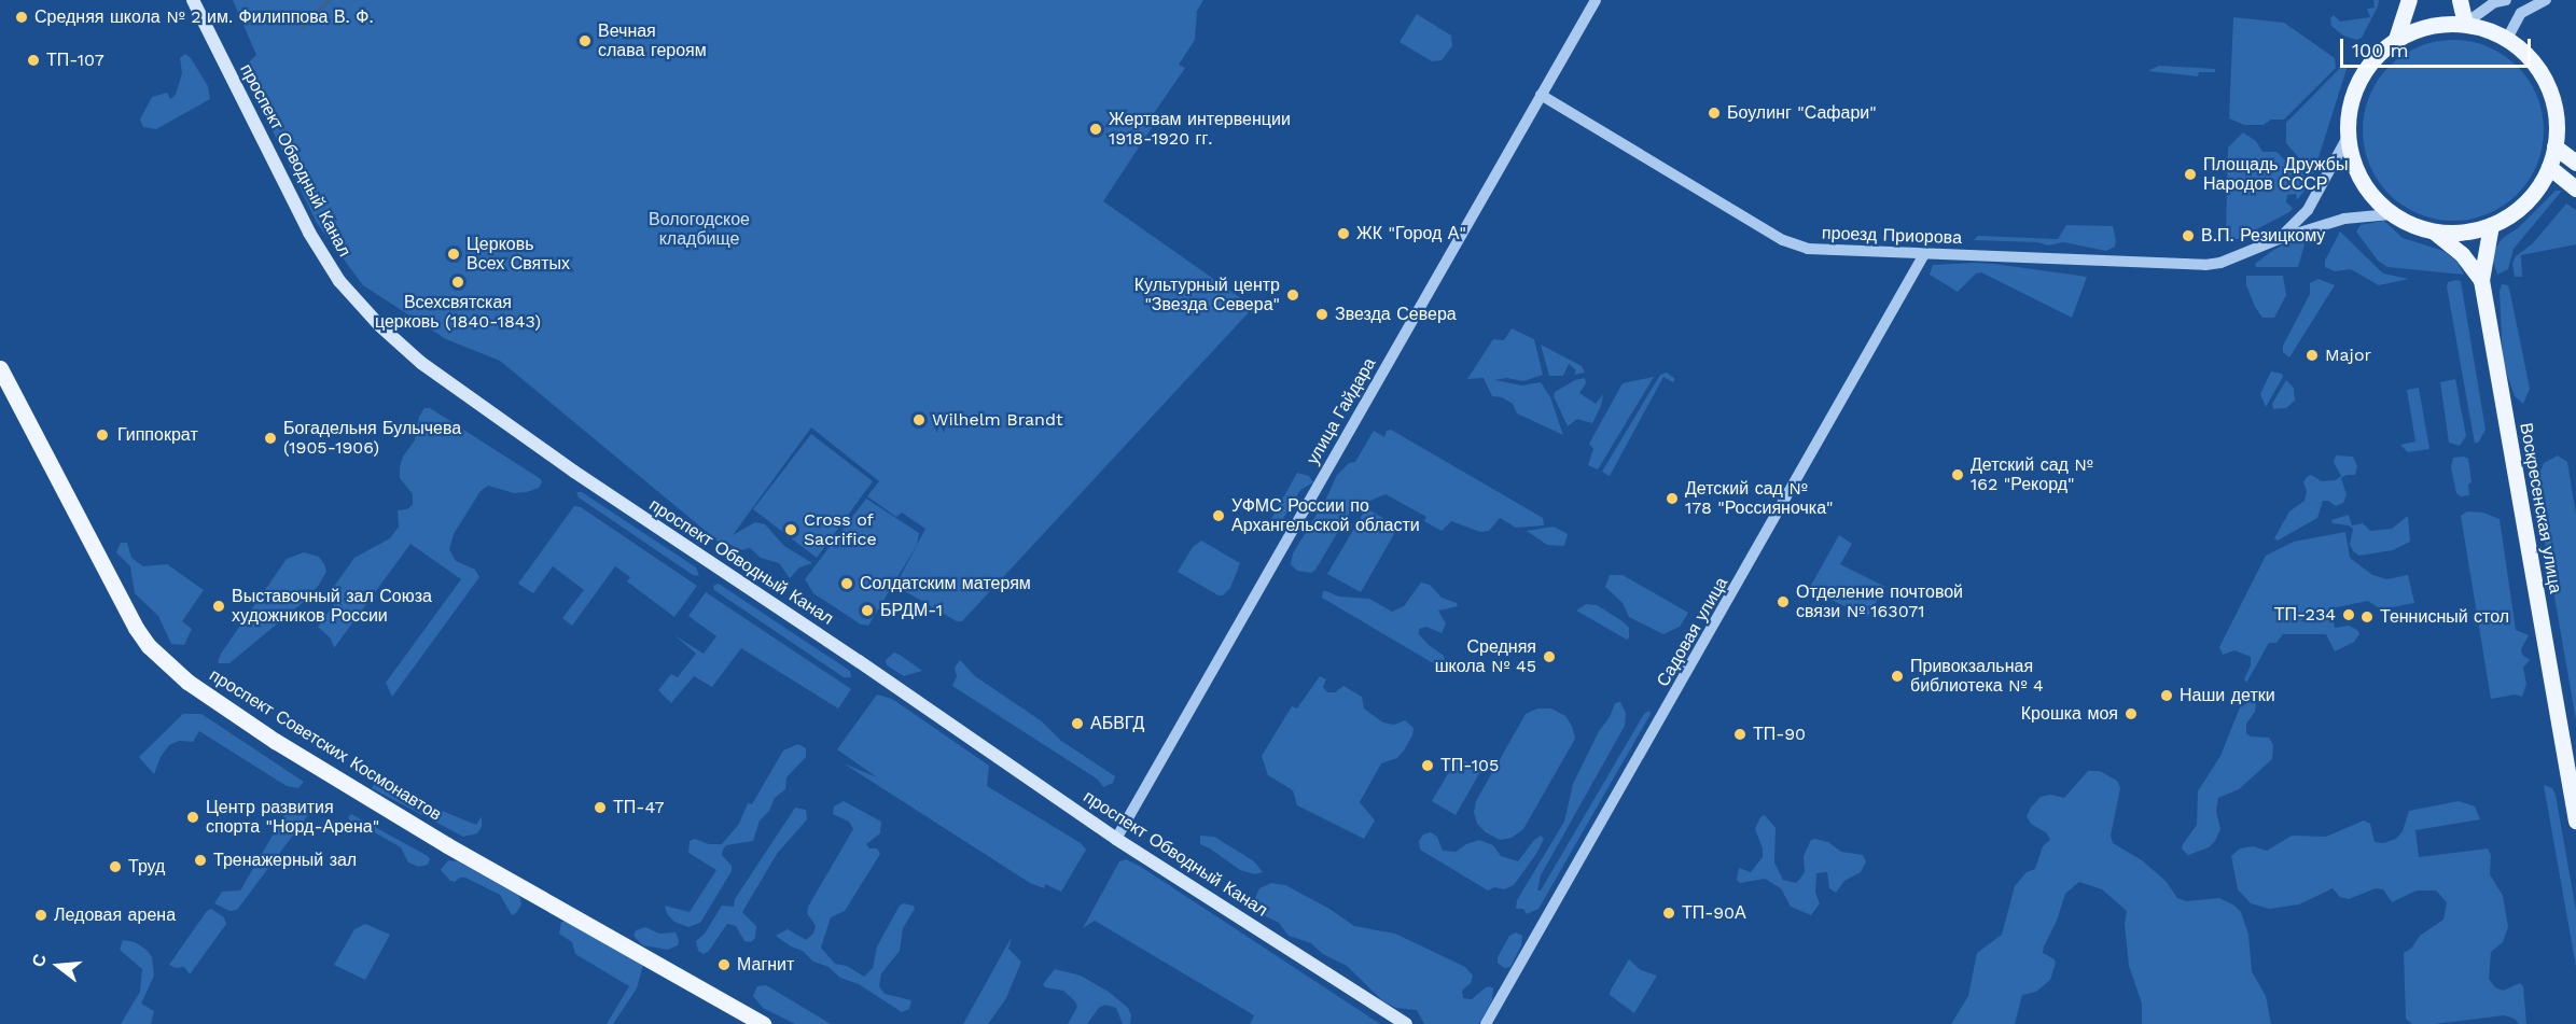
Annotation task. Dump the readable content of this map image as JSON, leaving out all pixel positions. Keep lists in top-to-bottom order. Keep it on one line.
{"streets":{"main road":["проспект Обводный Канал","Воскресенская улица","проспект Советских Космонавтов"],"street":["проезд Приорова","улица Гайдара","Садовая улица"]},"crossings":[["проспект Обводный Канал","улица Гайдара"],["проезд Приорова","улица Гайдара"],["проезд Приорова","Воскресенская улица"],["проезд Приорова","Садовая улица"]],"parks":["Вологодское кладбище"],"places":["Средняя школа № 2 им. Филиппова В. Ф.","Вечная слава героям","ТП-107","Боулинг \"Сафари\"","Жертвам интервенции 1918-1920 гг.","Площадь Дружбы Народов СССР","ЖК \"Город А\"","В.П. Резицкому","Церковь Всех Святых","Всехсвятская церковь (1840-1843)","Культурный центр \"Звезда Севера\"","Звезда Севера","Major","Wilhelm Brandt","Гиппократ","Богадельня Булычева (1905-1906)","Детский сад № 162 \"Рекорд\"","Детский сад № 178 \"Россияночка\"","УФМС России по Архангельской области","Cross of Sacrifice","Солдатским матерям","Отделение почтовой связи № 163071","Выставочный зал Союза художников России","БРДМ-1","ТП-234","Теннисный стол","Средняя школа № 45","Привокзальная библиотека № 4","Наши детки","Крошка моя","АБВГД","ТП-90","ТП-105","ТП-47","Центр развития спорта \"Норд-Арена\"","Тренажерный зал","Труд","ТП-90А","Ледовая арена","Магнит"],"scale_bar":"100 m","north":"left"}
